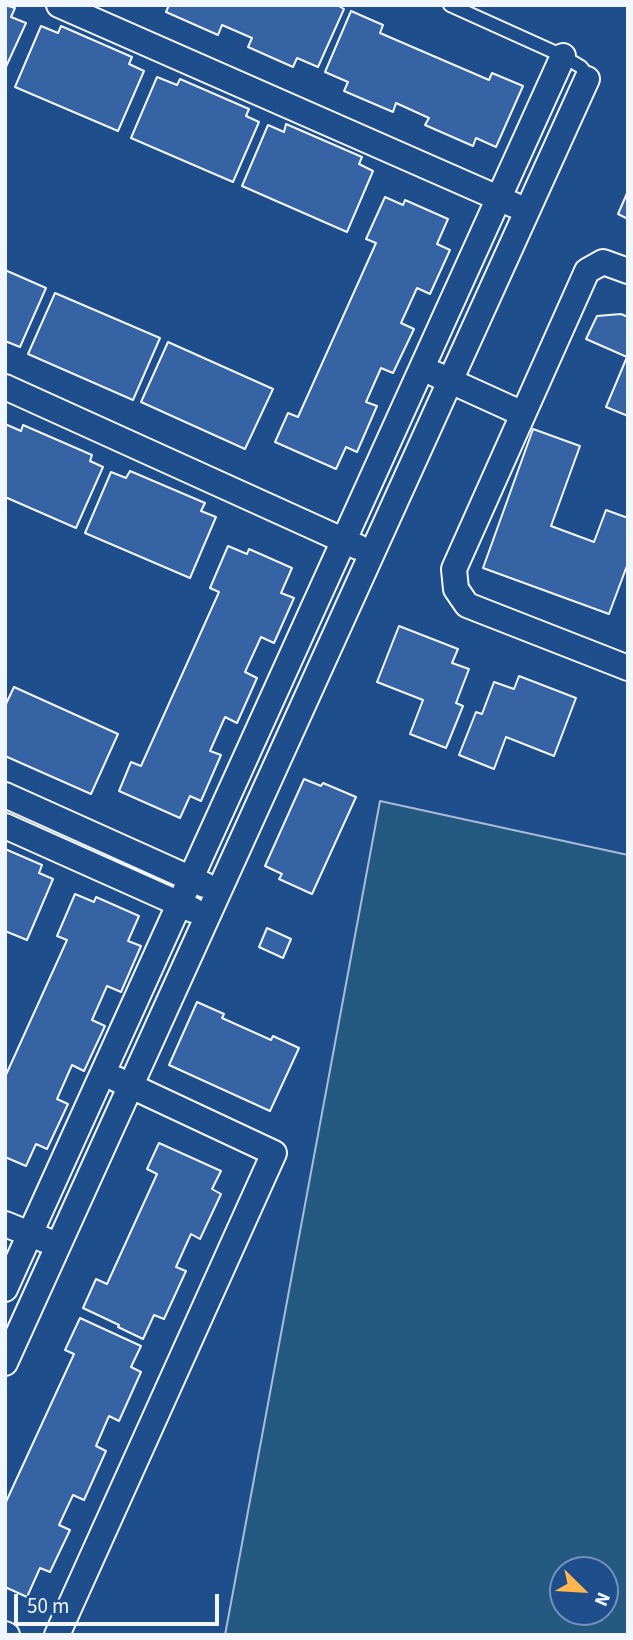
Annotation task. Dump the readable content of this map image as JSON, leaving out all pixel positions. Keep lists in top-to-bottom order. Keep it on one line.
{"scale_bar":"50 m","north":"bottom right"}
